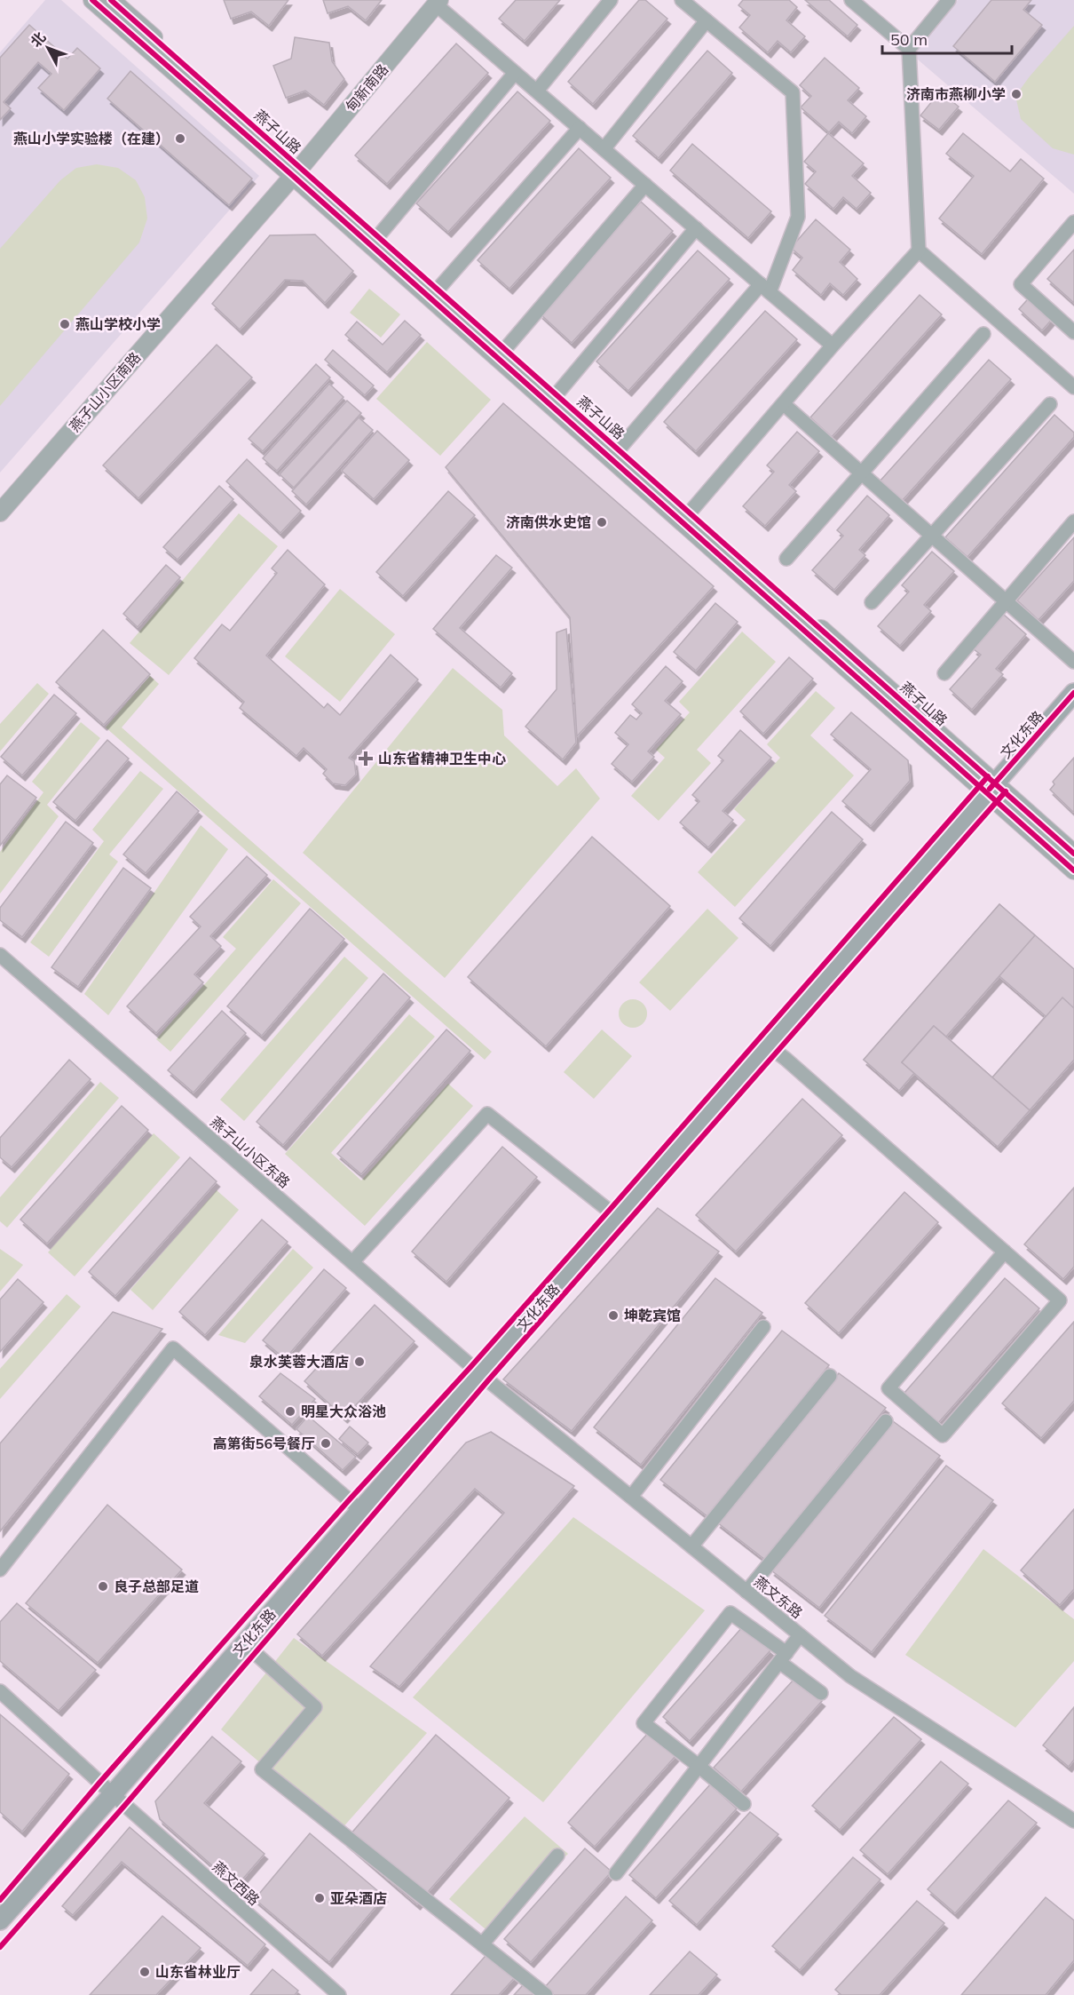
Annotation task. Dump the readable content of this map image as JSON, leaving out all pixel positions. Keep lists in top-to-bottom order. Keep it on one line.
{"streets":{"main road":["文化东路"],"street":["甸新南路","燕子山路","燕子山小区南路","燕子山小区东路","燕文东路","燕文西路"]},"crossings":[["甸新南路","燕子山路"],["甸新南路","燕子山小区南路"],["燕子山路","燕子山小区南路"],["燕子山路","文化东路"],["文化东路","燕子山小区东路"],["文化东路","燕文东路"],["文化东路","燕文西路"],["燕子山小区东路","燕文东路"]],"places":{"other":["济南市燕柳小学","燕山小学实验楼（在建）","燕山学校小学","济南供水史馆","坤乾宾馆","泉水芙蓉大酒店","明星大众浴池","高第街56号餐厅","良子总部足道","亚朵酒店","山东省林业厅"],"health":["山东省精神卫生中心"]},"scale_bar":"50 m","north":"top left"}
